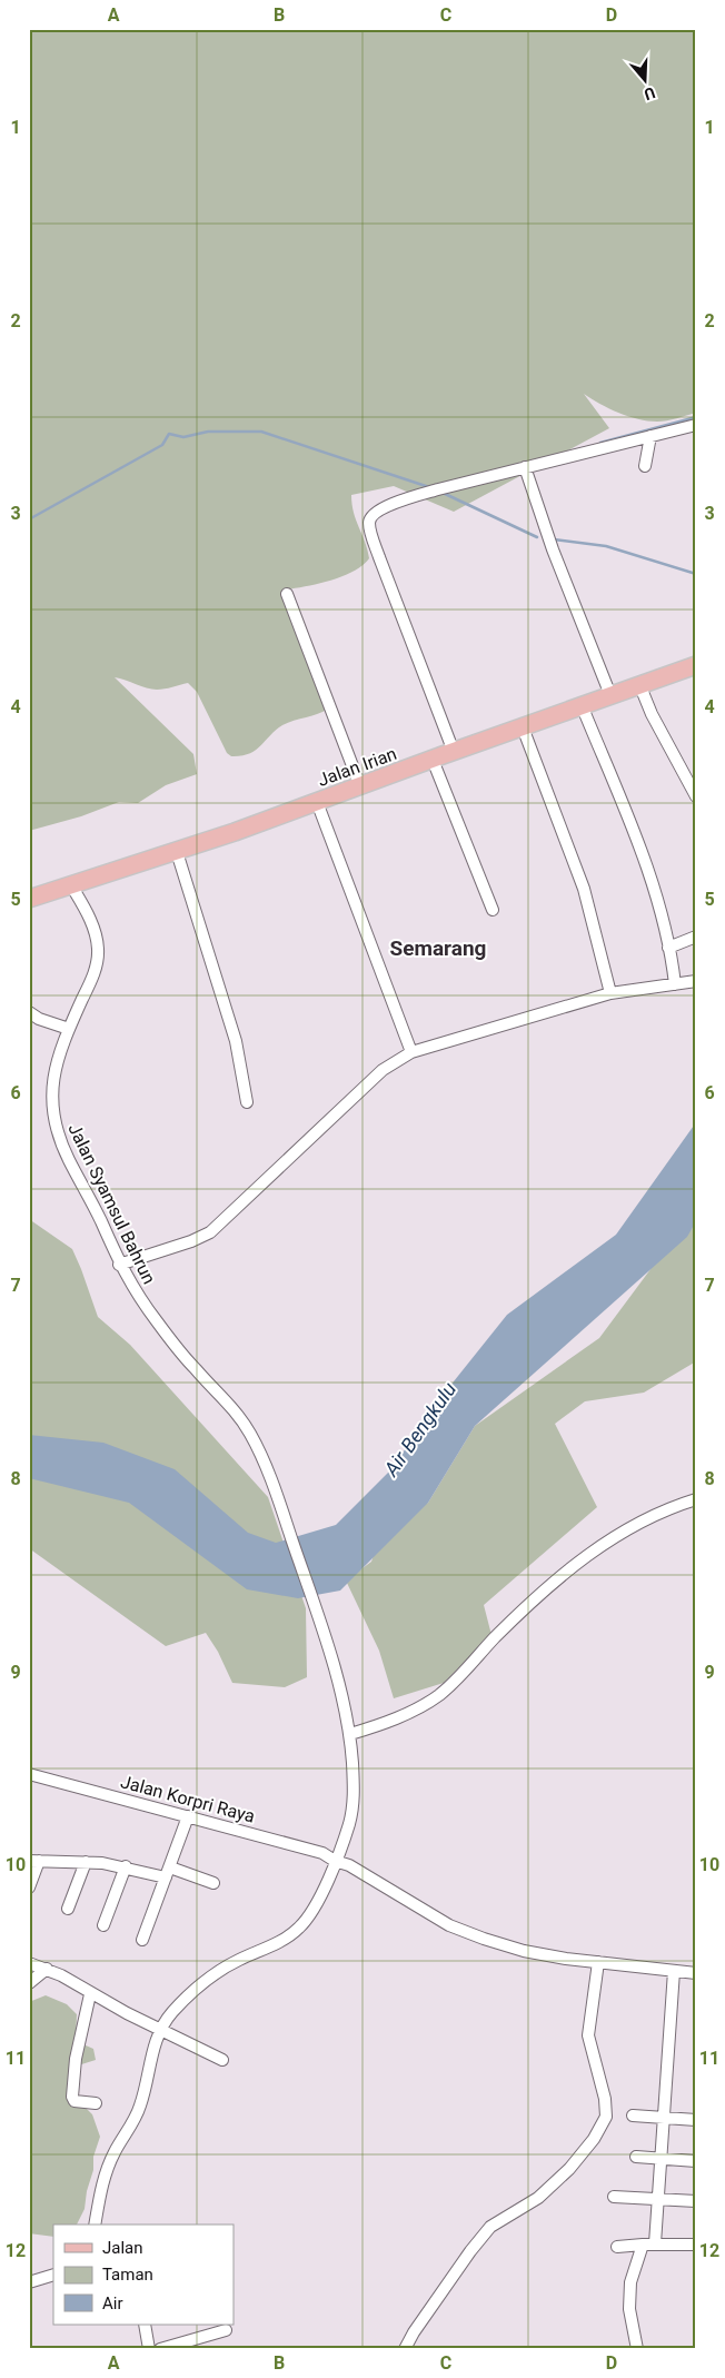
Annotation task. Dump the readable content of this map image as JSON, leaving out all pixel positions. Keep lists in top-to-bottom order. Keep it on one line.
{"streets":{"main road":["Jalan Irian"],"street":["Jalan Syamsul Bahrun","Jalan Korpri Raya"]},"crossings":[["Jalan Irian","Jalan Syamsul Bahrun"]],"districts":["Semarang"],"water":["Air Bengkulu"],"legend":["Jalan","Taman","Air"],"north":"bottom","grid":{"columns":["A","B","C","D"],"rows":["1","2","3","4","5","6","7","8","9","10","11","12"]}}
